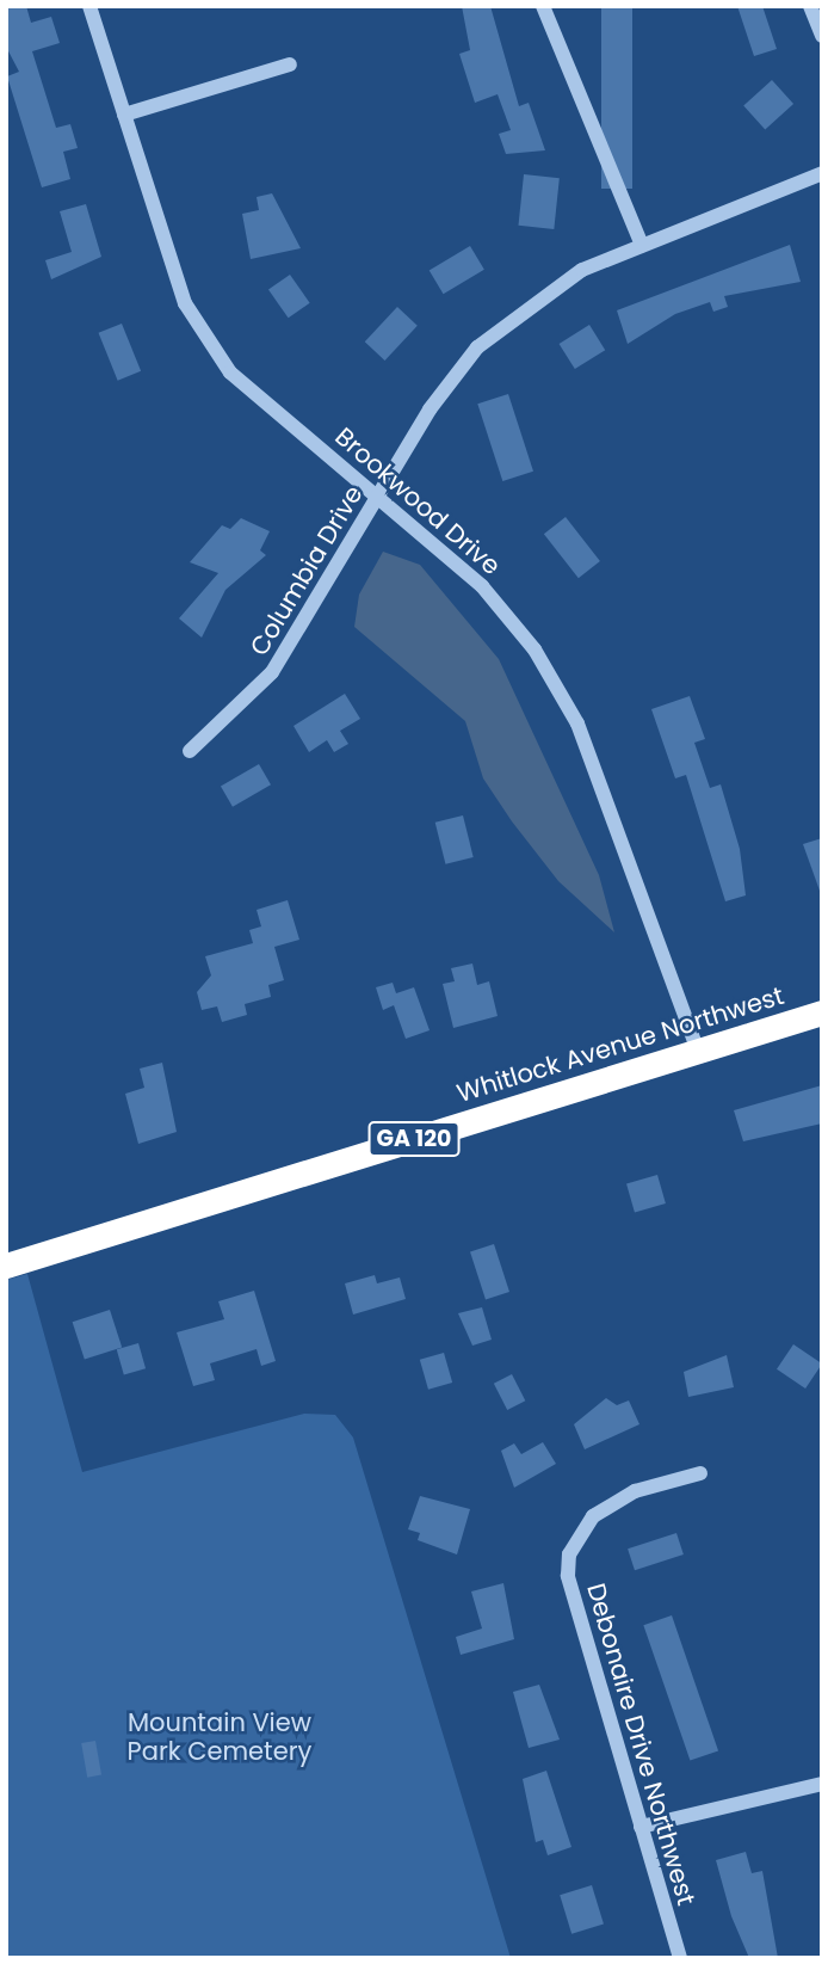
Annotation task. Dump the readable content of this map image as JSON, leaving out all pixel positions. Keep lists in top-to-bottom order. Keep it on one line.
{"streets":{"highway":["Whitlock Avenue Northwest","GA 120"],"street":["Brookwood Drive","Columbia Drive","Debonaire Drive Northwest"]},"crossings":[["Brookwood Drive","Columbia Drive"],["Brookwood Drive","Whitlock Avenue Northwest"]],"parks":["Mountain View Park Cemetery"]}
